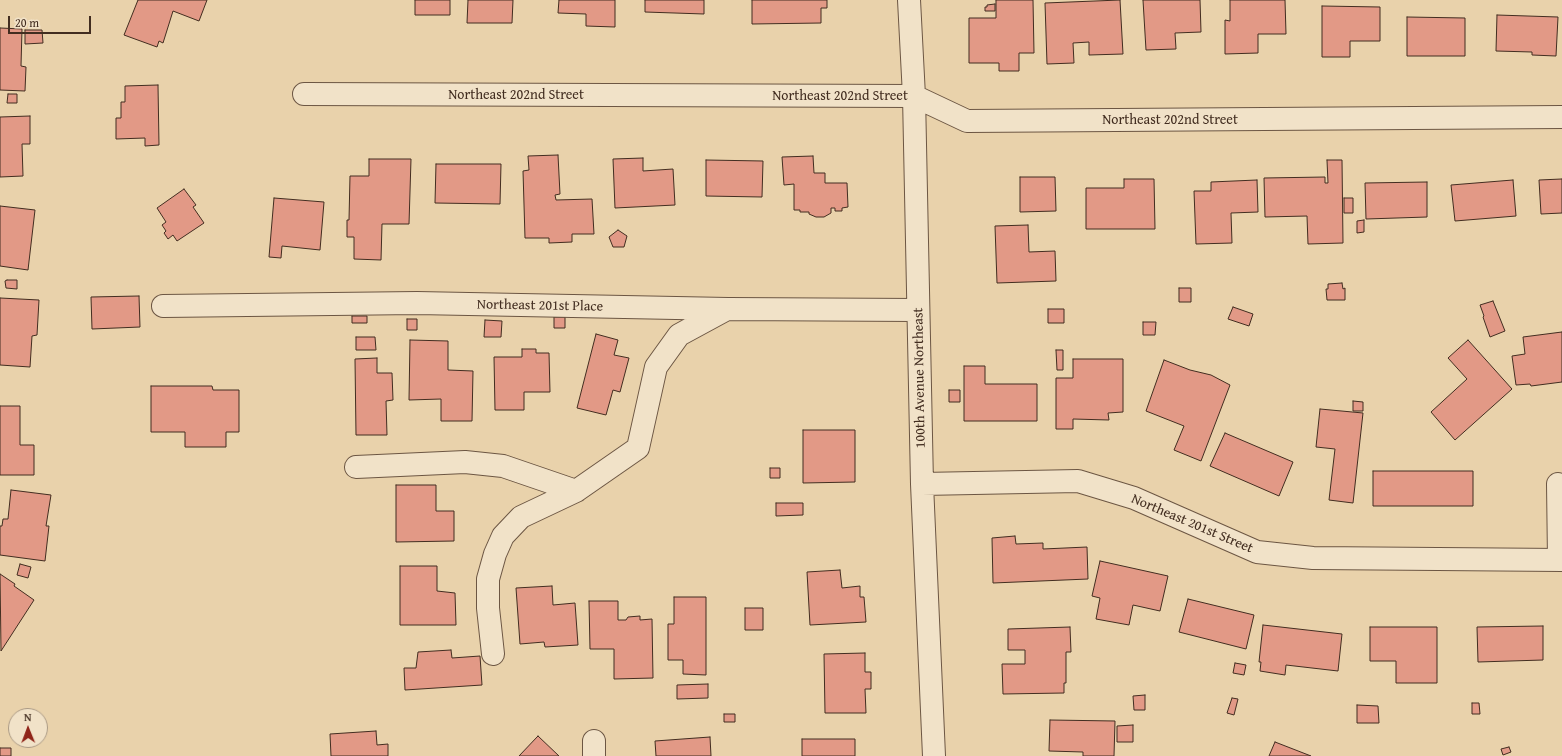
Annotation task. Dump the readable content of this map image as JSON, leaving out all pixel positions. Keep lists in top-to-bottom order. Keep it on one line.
{"streets":{"street":["Northeast 202nd Street","Northeast 201st Place","100th Avenue Northeast","Northeast 201st Street"]},"crossings":[["Northeast 202nd Street","100th Avenue Northeast"],["Northeast 201st Place","100th Avenue Northeast"],["100th Avenue Northeast","Northeast 201st Street"]],"scale_bar":"20 m","north":"top"}
